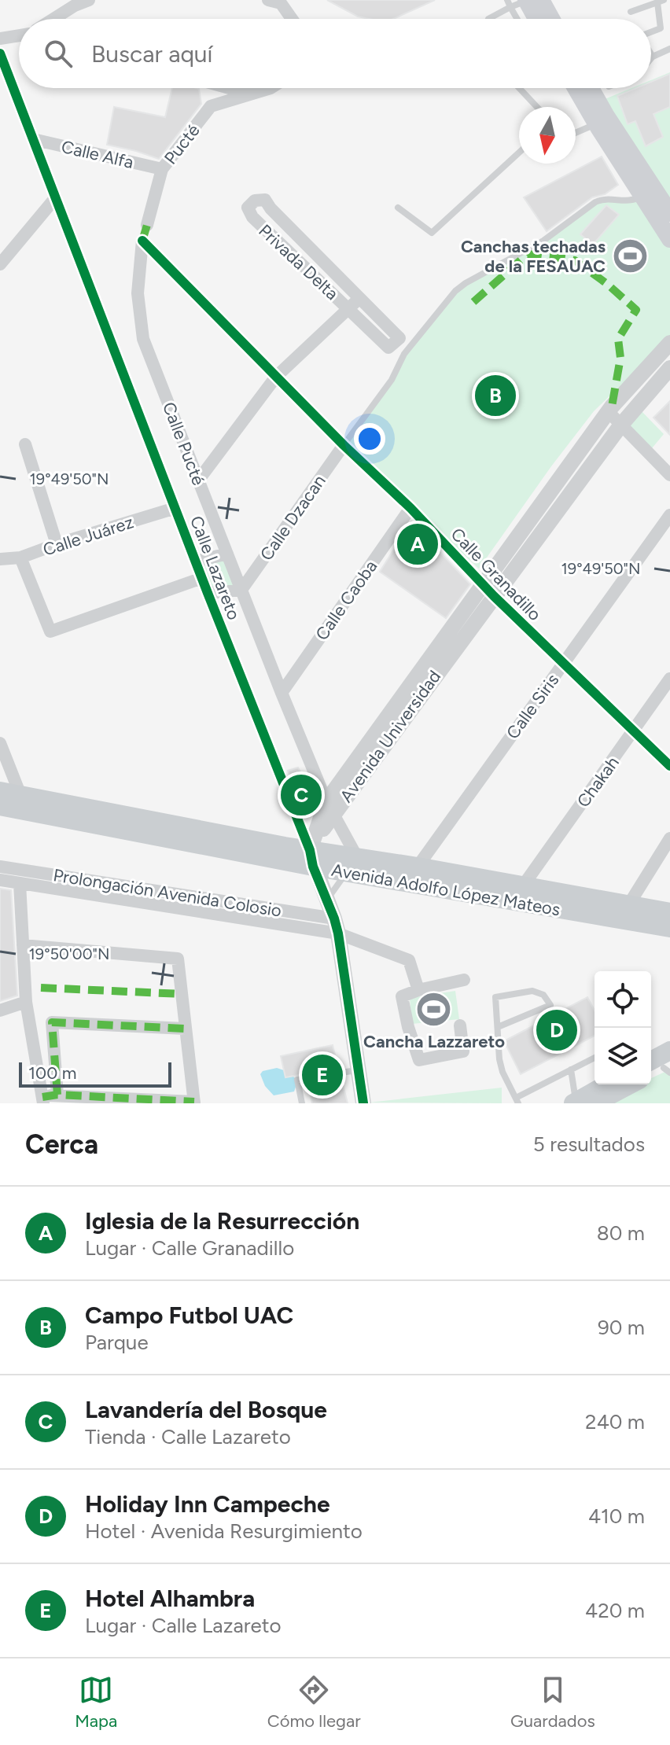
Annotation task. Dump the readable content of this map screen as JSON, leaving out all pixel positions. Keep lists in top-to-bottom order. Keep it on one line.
{"streets":{"main road":["Avenida Adolfo López Mateos"],"street":["Pucté","Calle Alfa","Privada Delta","Calle Pucté","Calle Dzacan","Calle Juárez","Calle Lazareto","Calle Granadillo","Calle Caoba","Calle Siris","Avenida Universidad","Chakah","Prolongación Avenida Colosio"]},"crossings":[["Pucté","Calle Alfa"],["Calle Alfa","Calle Lazareto"],["Calle Pucté","Calle Dzacan"],["Calle Pucté","Calle Granadillo"],["Calle Pucté","Calle Caoba"],["Calle Pucté","Avenida Universidad"],["Calle Pucté","Avenida Adolfo López Mateos"],["Calle Dzacan","Calle Granadillo"],["Calle Juárez","Calle Lazareto"],["Calle Lazareto","Avenida Universidad"],["Calle Lazareto","Avenida Adolfo López Mateos"],["Calle Lazareto","Prolongación Avenida Colosio"],["Calle Granadillo","Calle Caoba"],["Calle Granadillo","Calle Siris"],["Calle Granadillo","Avenida Universidad"],["Calle Granadillo","Chakah"],["Calle Siris","Avenida Adolfo López Mateos"],["Avenida Universidad","Avenida Adolfo López Mateos"],["Chakah","Avenida Adolfo López Mateos"]],"places":{"sports":["Canchas techadas de la FESAUAC","Cancha Lazzareto"]},"scale_bar":"100 m","north":"bottom","page":{"search":"Buscar aquí","pins":["B","A","C","D","E"],"scale":"100 m","heading":["Cerca","5 resultados"],"list":[{"mark":"A","name":"Iglesia de la Resurrección","note":"Lugar · Calle Granadillo","value":"80 m"},{"mark":"B","name":"Campo Futbol UAC","note":"Parque","value":"90 m"},{"mark":"C","name":"Lavandería del Bosque","note":"Tienda · Calle Lazareto","value":"240 m"},{"mark":"D","name":"Holiday Inn Campeche","note":"Hotel · Avenida Resurgimiento","value":"410 m"},{"mark":"E","name":"Hotel Alhambra","note":"Lugar · Calle Lazareto","value":"420 m"}],"nav":["Mapa","Cómo llegar","Guardados"]},"coordinates":["19°49'50\"N","19°50'00\"N"]}
